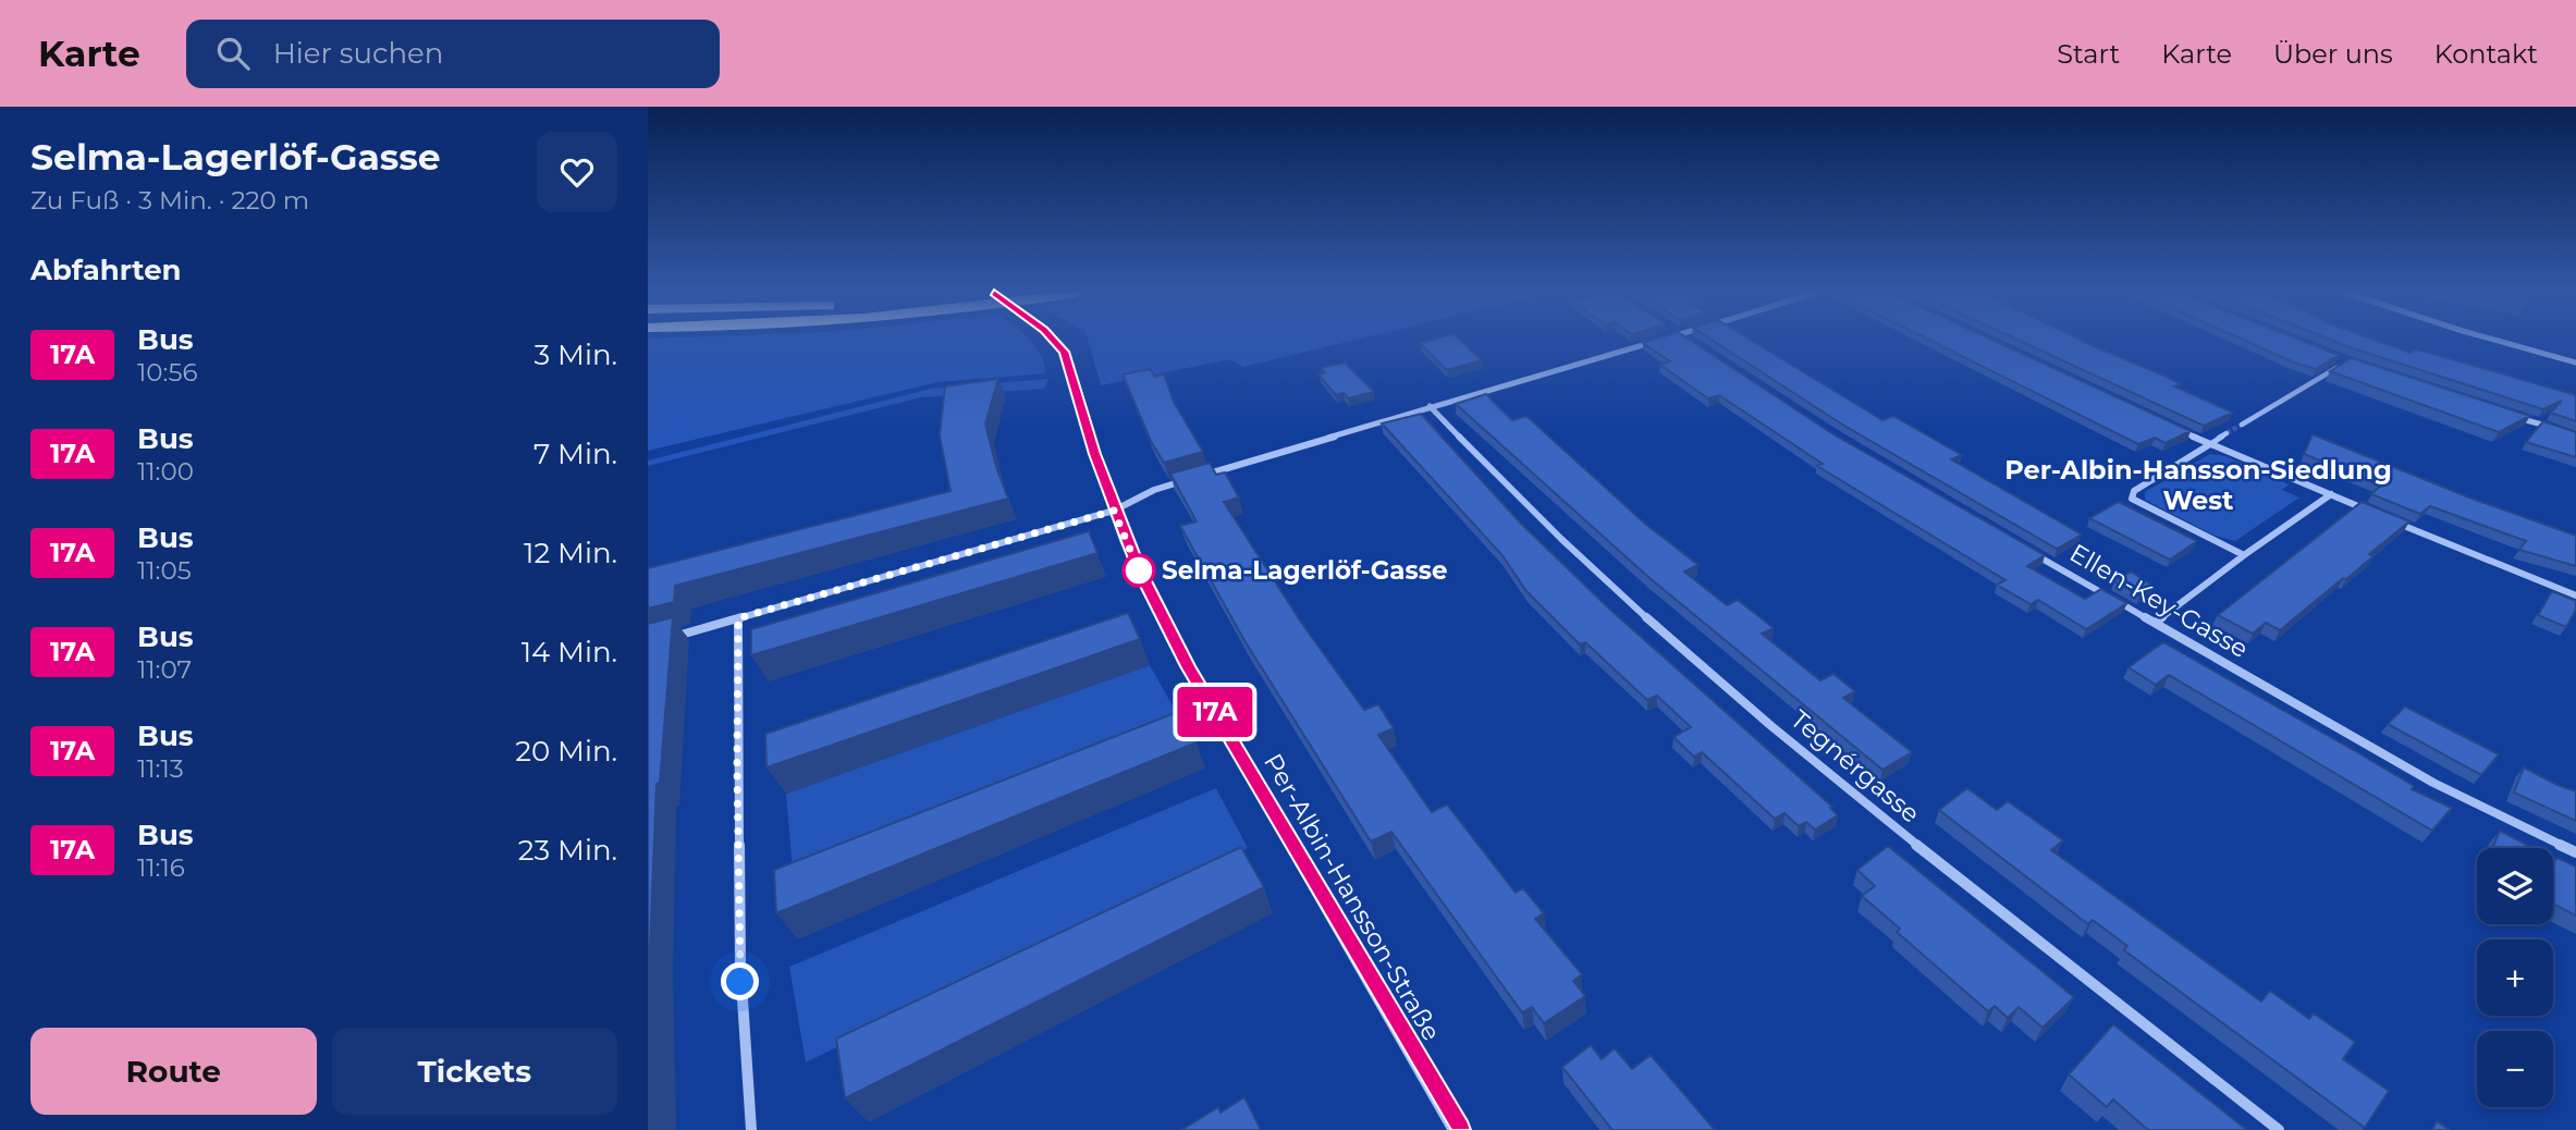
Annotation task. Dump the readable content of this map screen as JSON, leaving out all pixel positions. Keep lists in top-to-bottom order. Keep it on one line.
{"streets":{"street":["Ellen-Key-Gasse","Tegnérgasse","Per-Albin-Hansson-Straße"]},"districts":["Per-Albin-Hansson-Siedlung West"],"places":["Selma-Lagerlöf-Gasse"],"lines":["bus line 17A"],"page":{"header":"Karte","search":"Hier suchen","nav":["Start","Karte","Über uns","Kontakt"],"heading":[["Selma-Lagerlöf-Gasse","Zu Fuß · 3 Min. · 220 m"],"Abfahrten"],"on_map":"17A","list":[{"mark":"17A","name":"Bus","note":"10:56","value":"3 Min."},{"mark":"17A","name":"Bus","note":"11:00","value":"7 Min."},{"mark":"17A","name":"Bus","note":"11:05","value":"12 Min."},{"mark":"17A","name":"Bus","note":"11:07","value":"14 Min."},{"mark":"17A","name":"Bus","note":"11:13","value":"20 Min."},{"mark":"17A","name":"Bus","note":"11:16","value":"23 Min."}],"map_buttons":["+","−"],"buttons":["Route","Tickets"]}}
